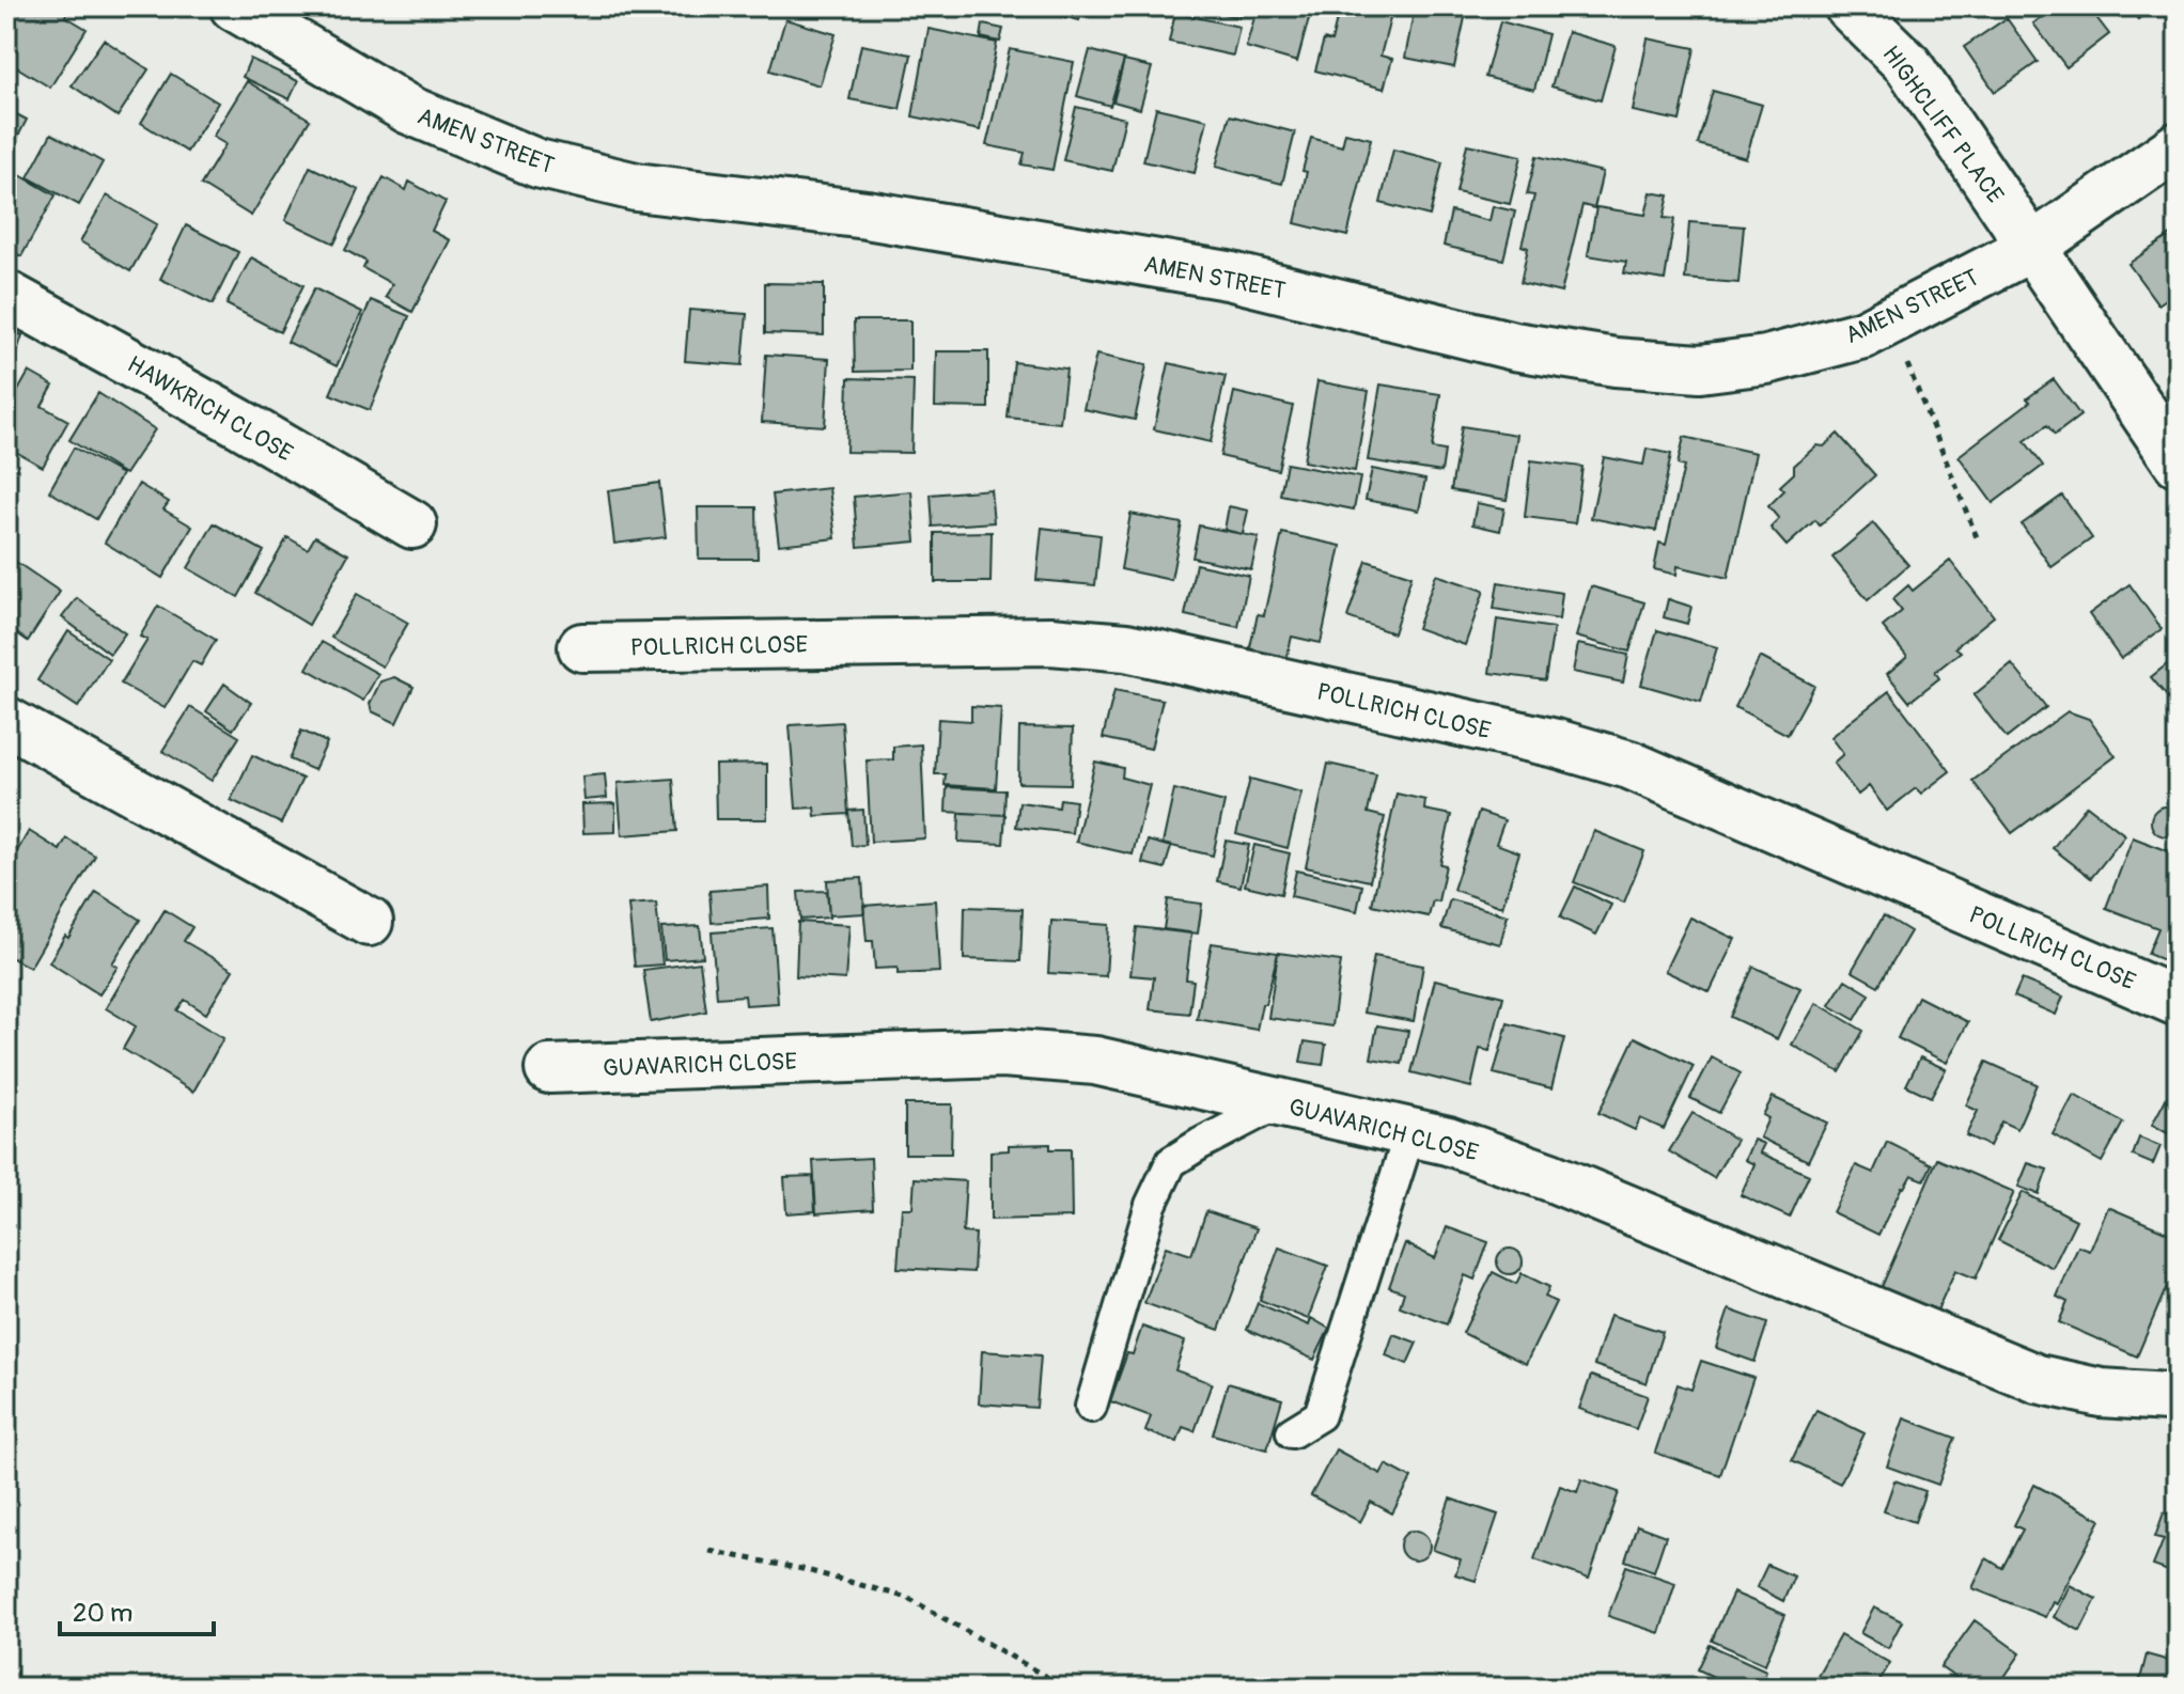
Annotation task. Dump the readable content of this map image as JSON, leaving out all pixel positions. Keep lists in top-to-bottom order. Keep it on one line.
{"streets":{"street":["HIGHCLIFF PLACE","AMEN STREET","HAWKRICH CLOSE","POLLRICH CLOSE","GUAVARICH CLOSE"]},"crossings":[["HIGHCLIFF PLACE","AMEN STREET"]],"scale_bar":"20 m"}
